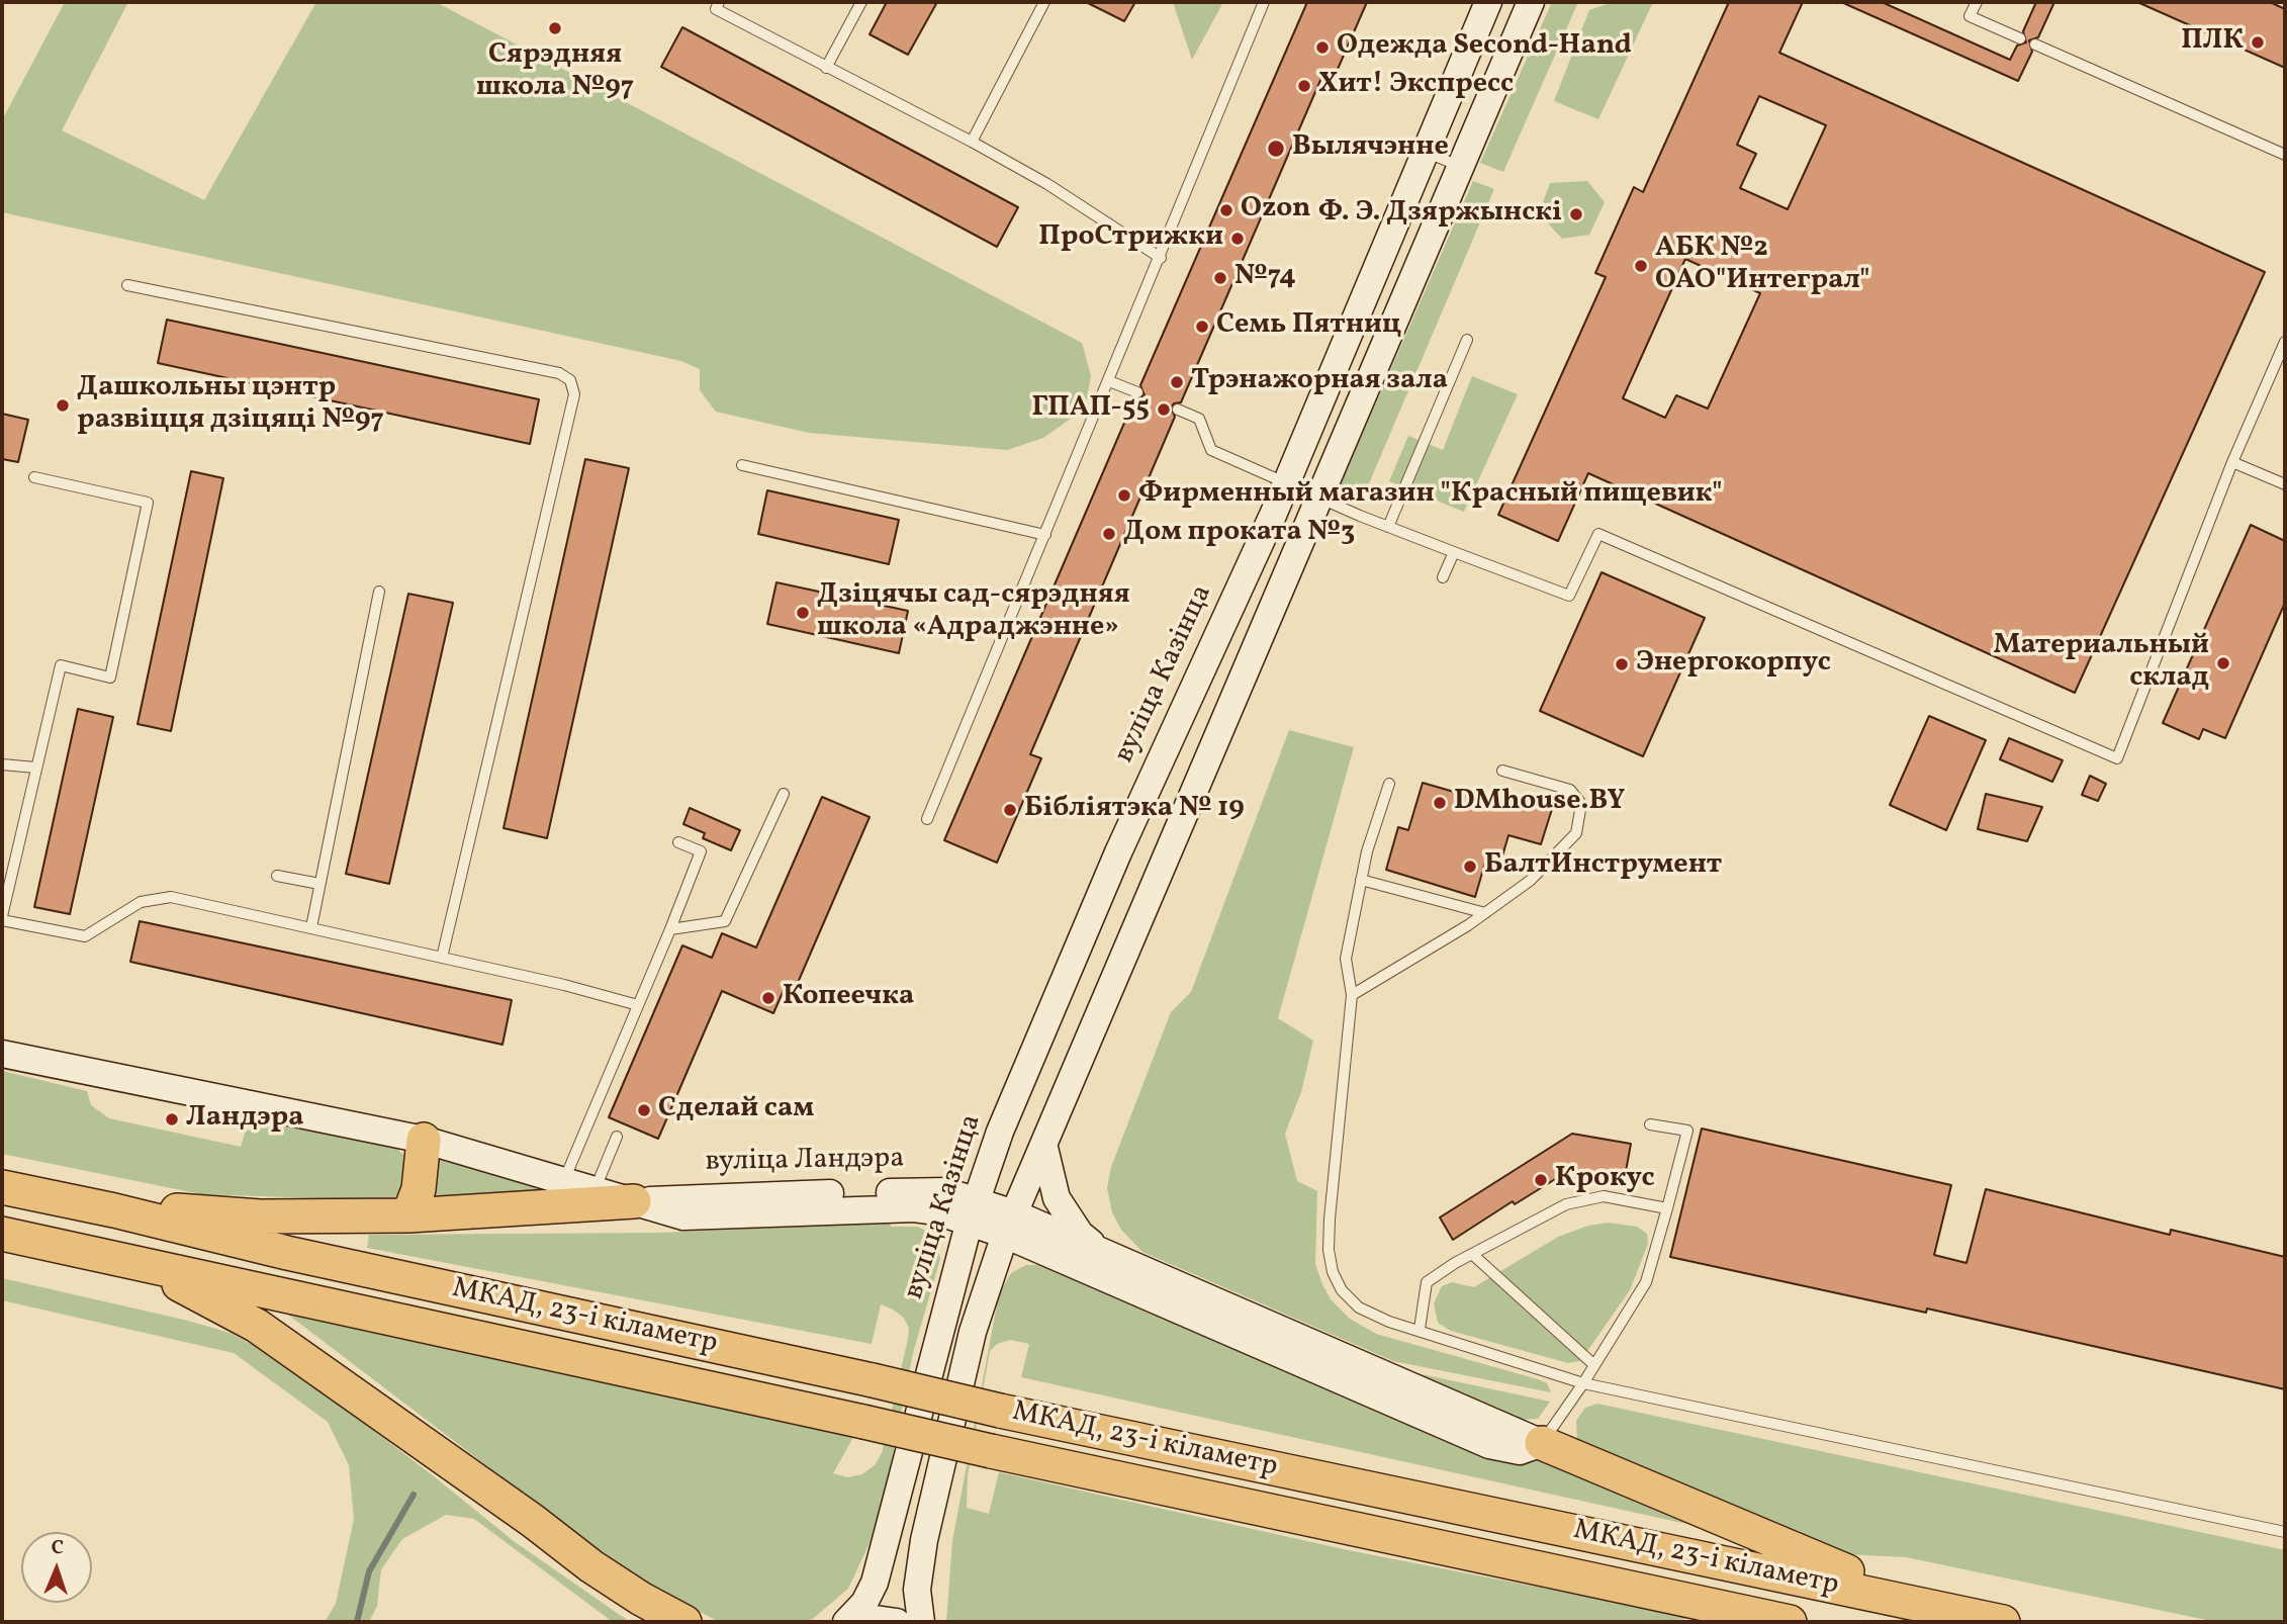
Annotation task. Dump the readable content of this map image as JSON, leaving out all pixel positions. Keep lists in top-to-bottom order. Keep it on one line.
{"streets":{"highway":["МКАД, 23-і кіламетр"],"main road":["вуліца Казінца","вуліца Ландэра"]},"crossings":[["вуліца Казінца","вуліца Ландэра"]],"places":["Сярэдняя школа №97","ПЛК","Одежда Second-Hand","Хит! Экспресс","Вылячэнне","Ozon","Ф. Э. Дзяржынскі","ПроСтрижки","АБК №2 ОАО\"Интеграл\"","№74","Семь Пятниц","Трэнажорная зала","Дашкольны цэнтр развіцця дзіцяці №97","ГПАП-55","Фирменный магазин \"Красный пищевик\"","Дом проката №3","Дзіцячы сад-сярэдняя школа «Адраджэнне»","Материальный склад","Энергокорпус","DMhouse.BY","Бібліятэка № 19","БалтИнструмент","Копеечка","Сделай сам","Ландэра","Крокус"],"north":"top"}
